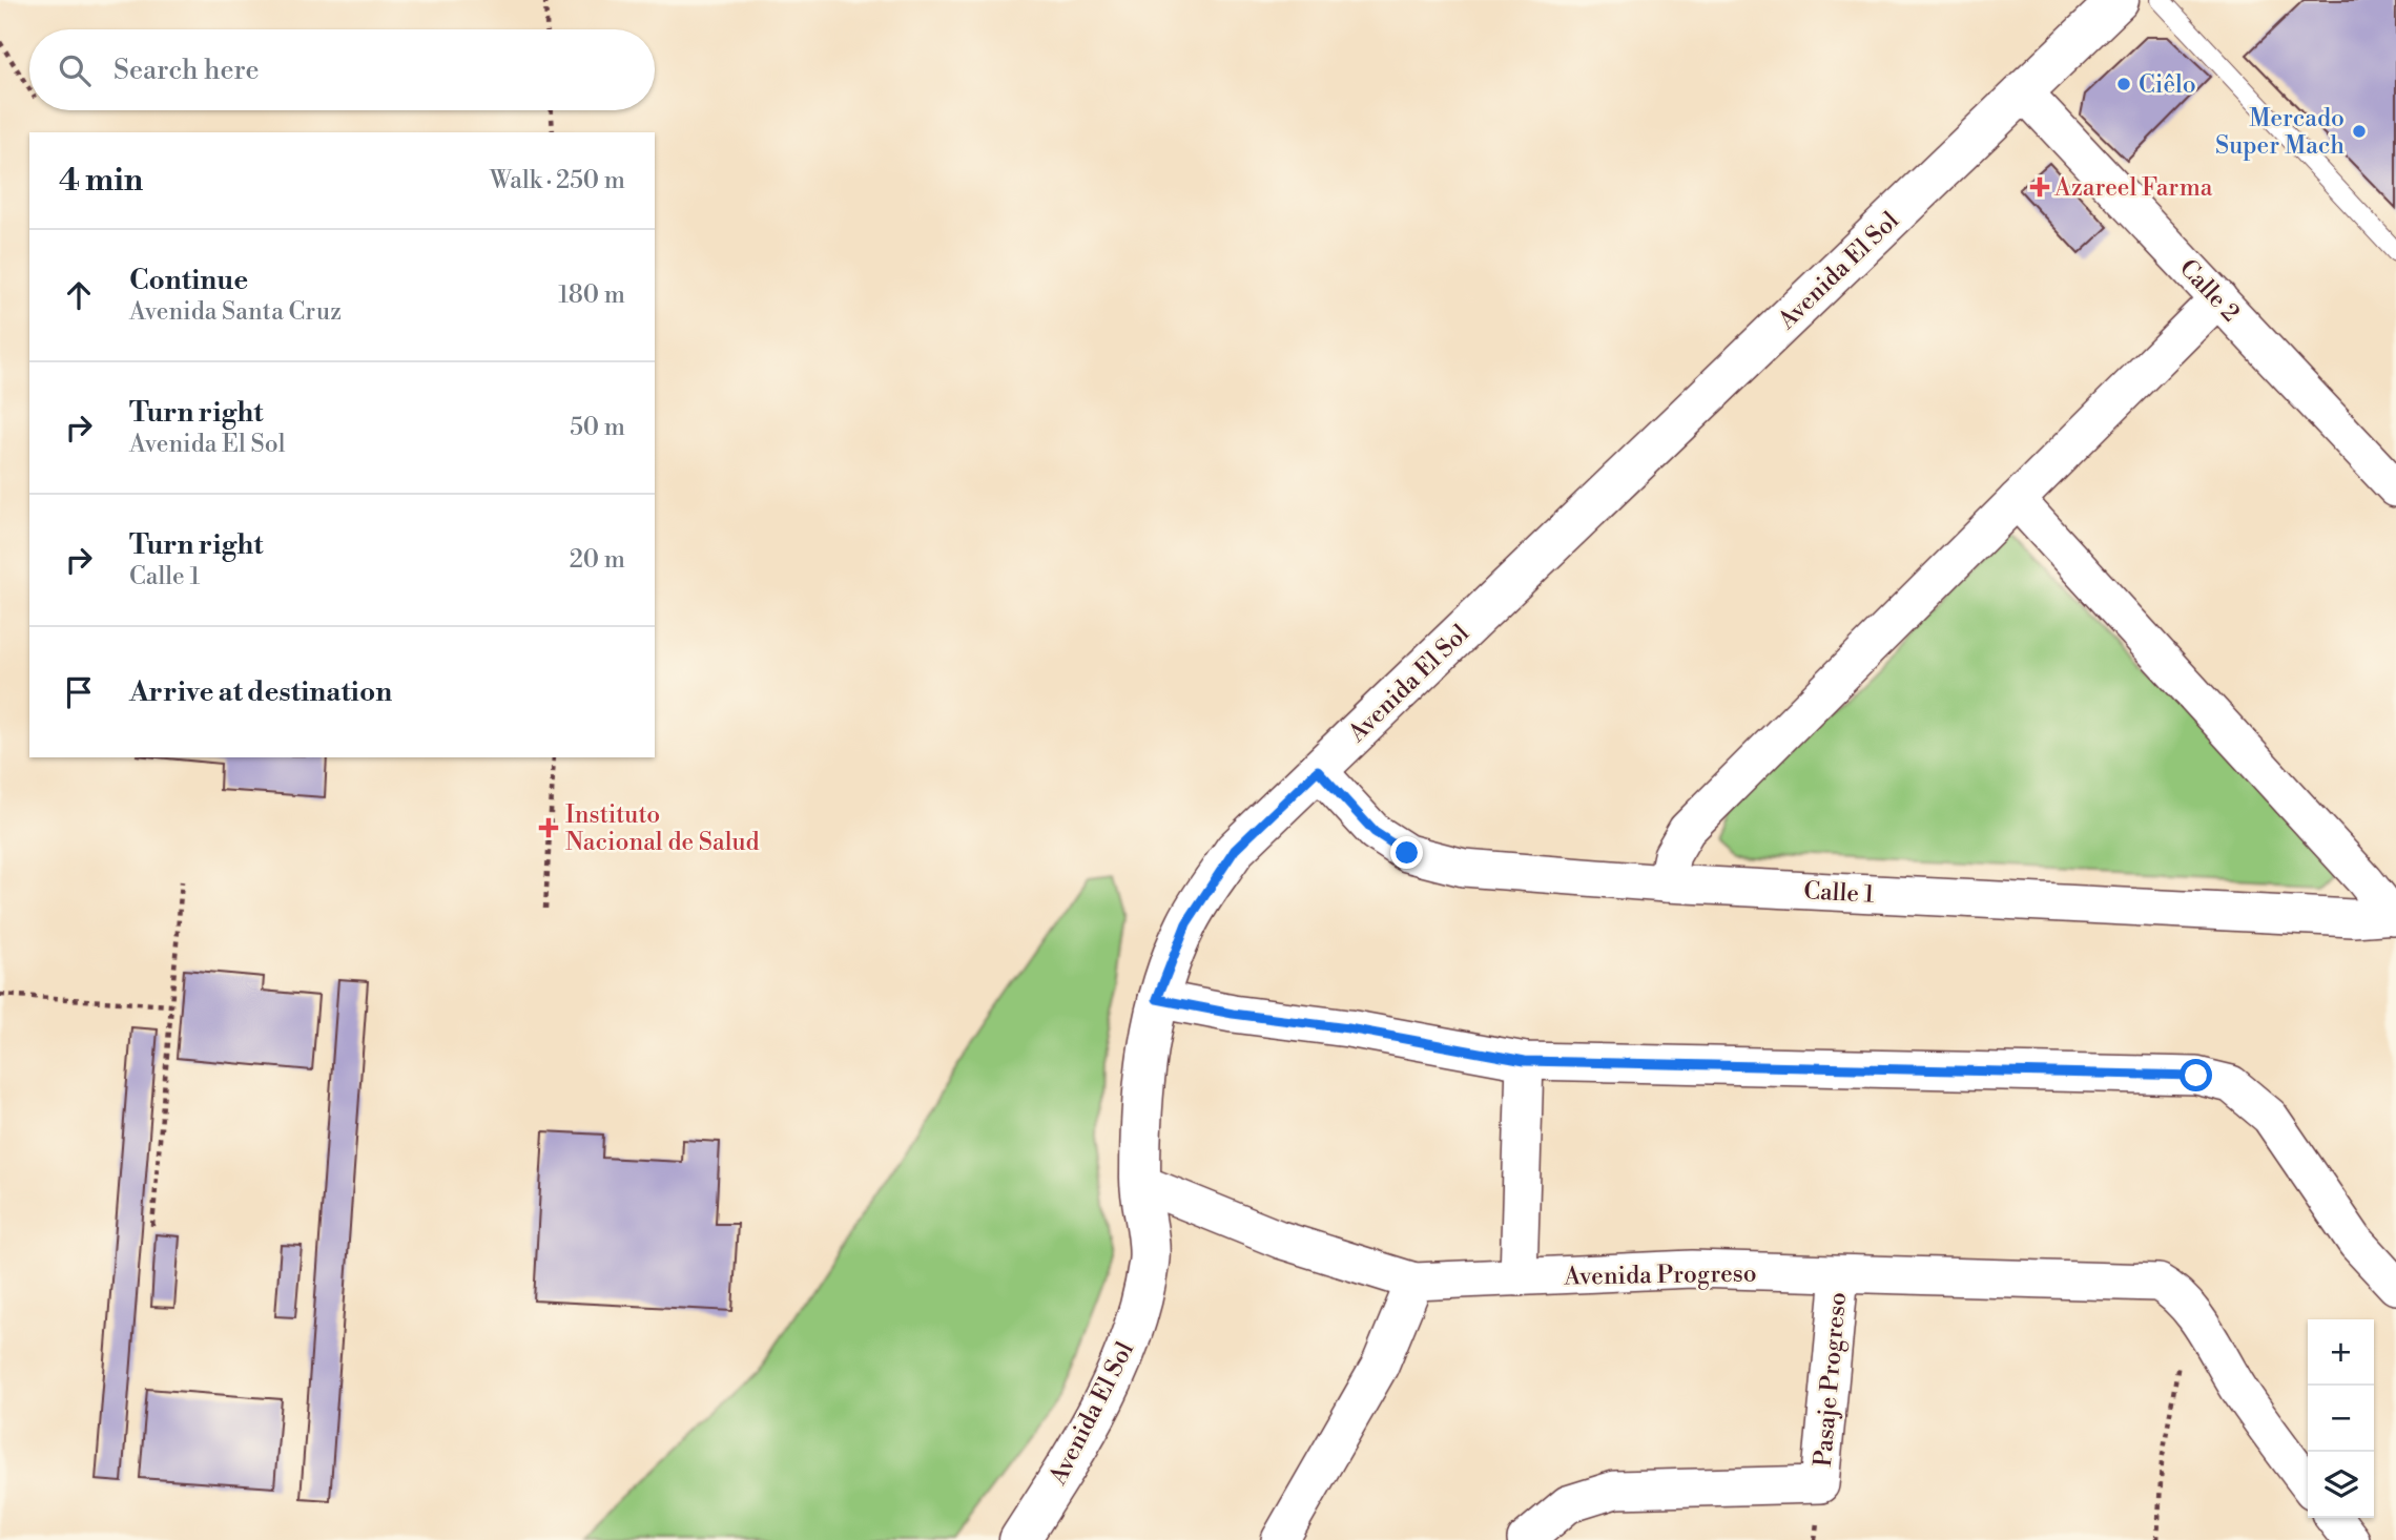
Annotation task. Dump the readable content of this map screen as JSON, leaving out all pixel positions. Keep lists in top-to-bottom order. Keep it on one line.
{"streets":{"street":["Avenida El Sol","Calle 2","Calle 1","Avenida Progreso","Pasaje Progreso"]},"crossings":[["Avenida El Sol","Calle 2"],["Avenida El Sol","Calle 1"],["Avenida El Sol","Avenida Progreso"],["Avenida Progreso","Pasaje Progreso"]],"places":{"other":["Ciêlo","Mercado Super Mach"],"health":["Azareel Farma","Instituto Nacional de Salud"]},"page":{"search":"Search here","heading":["4 min","Walk · 250 m"],"list":[["Continue","Avenida Santa Cruz","180 m"],["Turn right","Avenida El Sol","50 m"],["Turn right","Calle 1","20 m"],"Arrive at destination"],"map_buttons":["+","−"]}}
